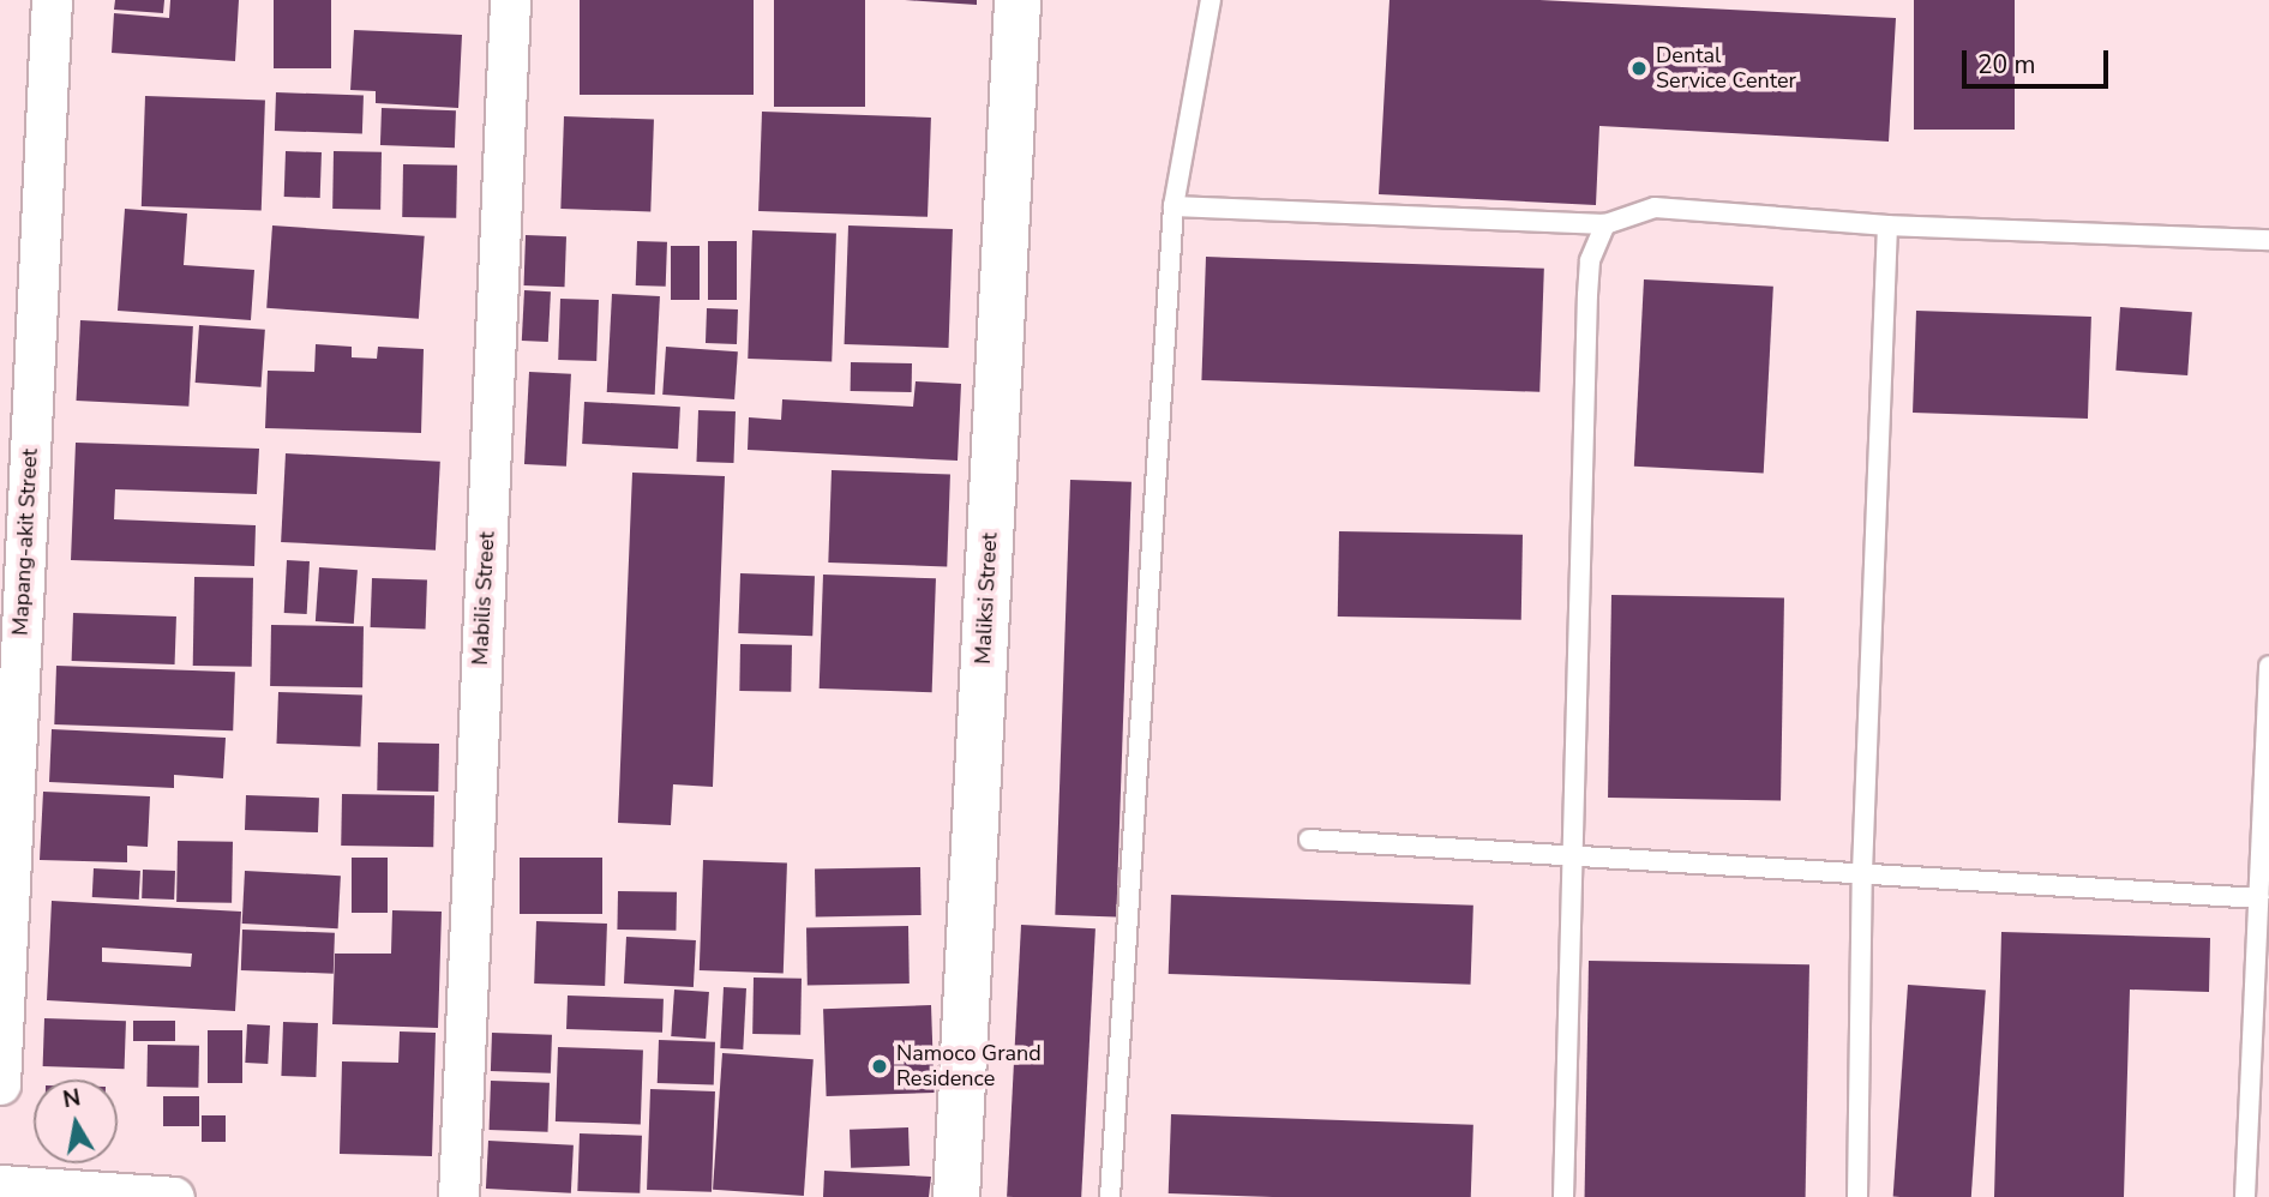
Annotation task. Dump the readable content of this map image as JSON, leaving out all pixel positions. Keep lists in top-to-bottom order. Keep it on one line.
{"streets":{"street":["Mapang-akit Street","Mabilis Street","Maliksi Street"]},"places":["Dental Service Center","Namoco Grand Residence"],"scale_bar":"20 m","north":"top"}
